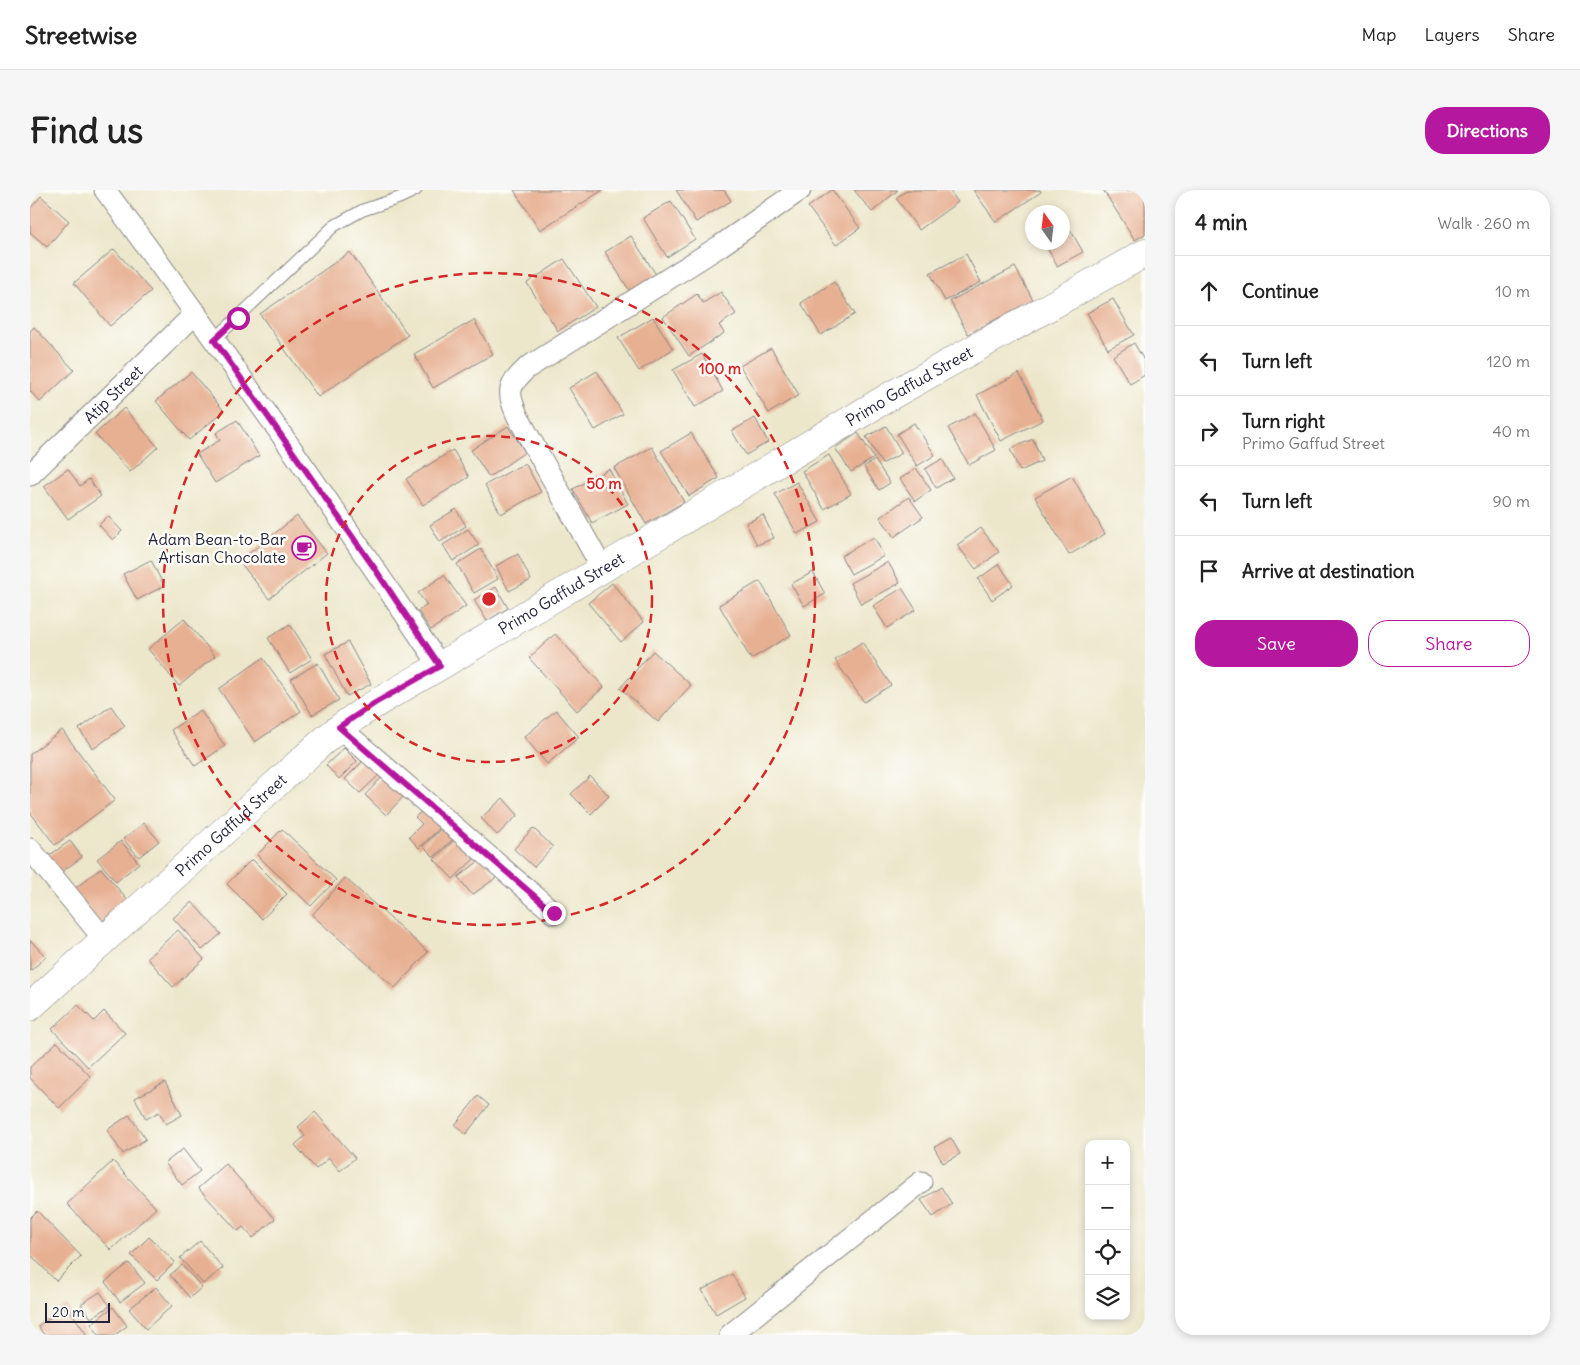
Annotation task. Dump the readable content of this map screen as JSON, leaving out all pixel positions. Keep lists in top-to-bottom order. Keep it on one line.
{"streets":{"main road":["Primo Gaffud Street"],"street":["Atip Street"]},"places":{"cafe":["Adam Bean-to-Bar Artisan Chocolate"]},"scale_bar":"20 m","north":"top","page":{"header":"Streetwise","nav":["Map","Layers","Share"],"buttons":["Directions",["Save","Share"]],"title":"Find us","heading":["4 min","Walk · 260 m"],"list":[["Continue","10 m"],["Turn left","120 m"],["Turn right","Primo Gaffud Street","40 m"],["Turn left","90 m"],"Arrive at destination"],"map_buttons":["+","−"],"scale":"20 m"},"rings":["100 m","50 m"]}
